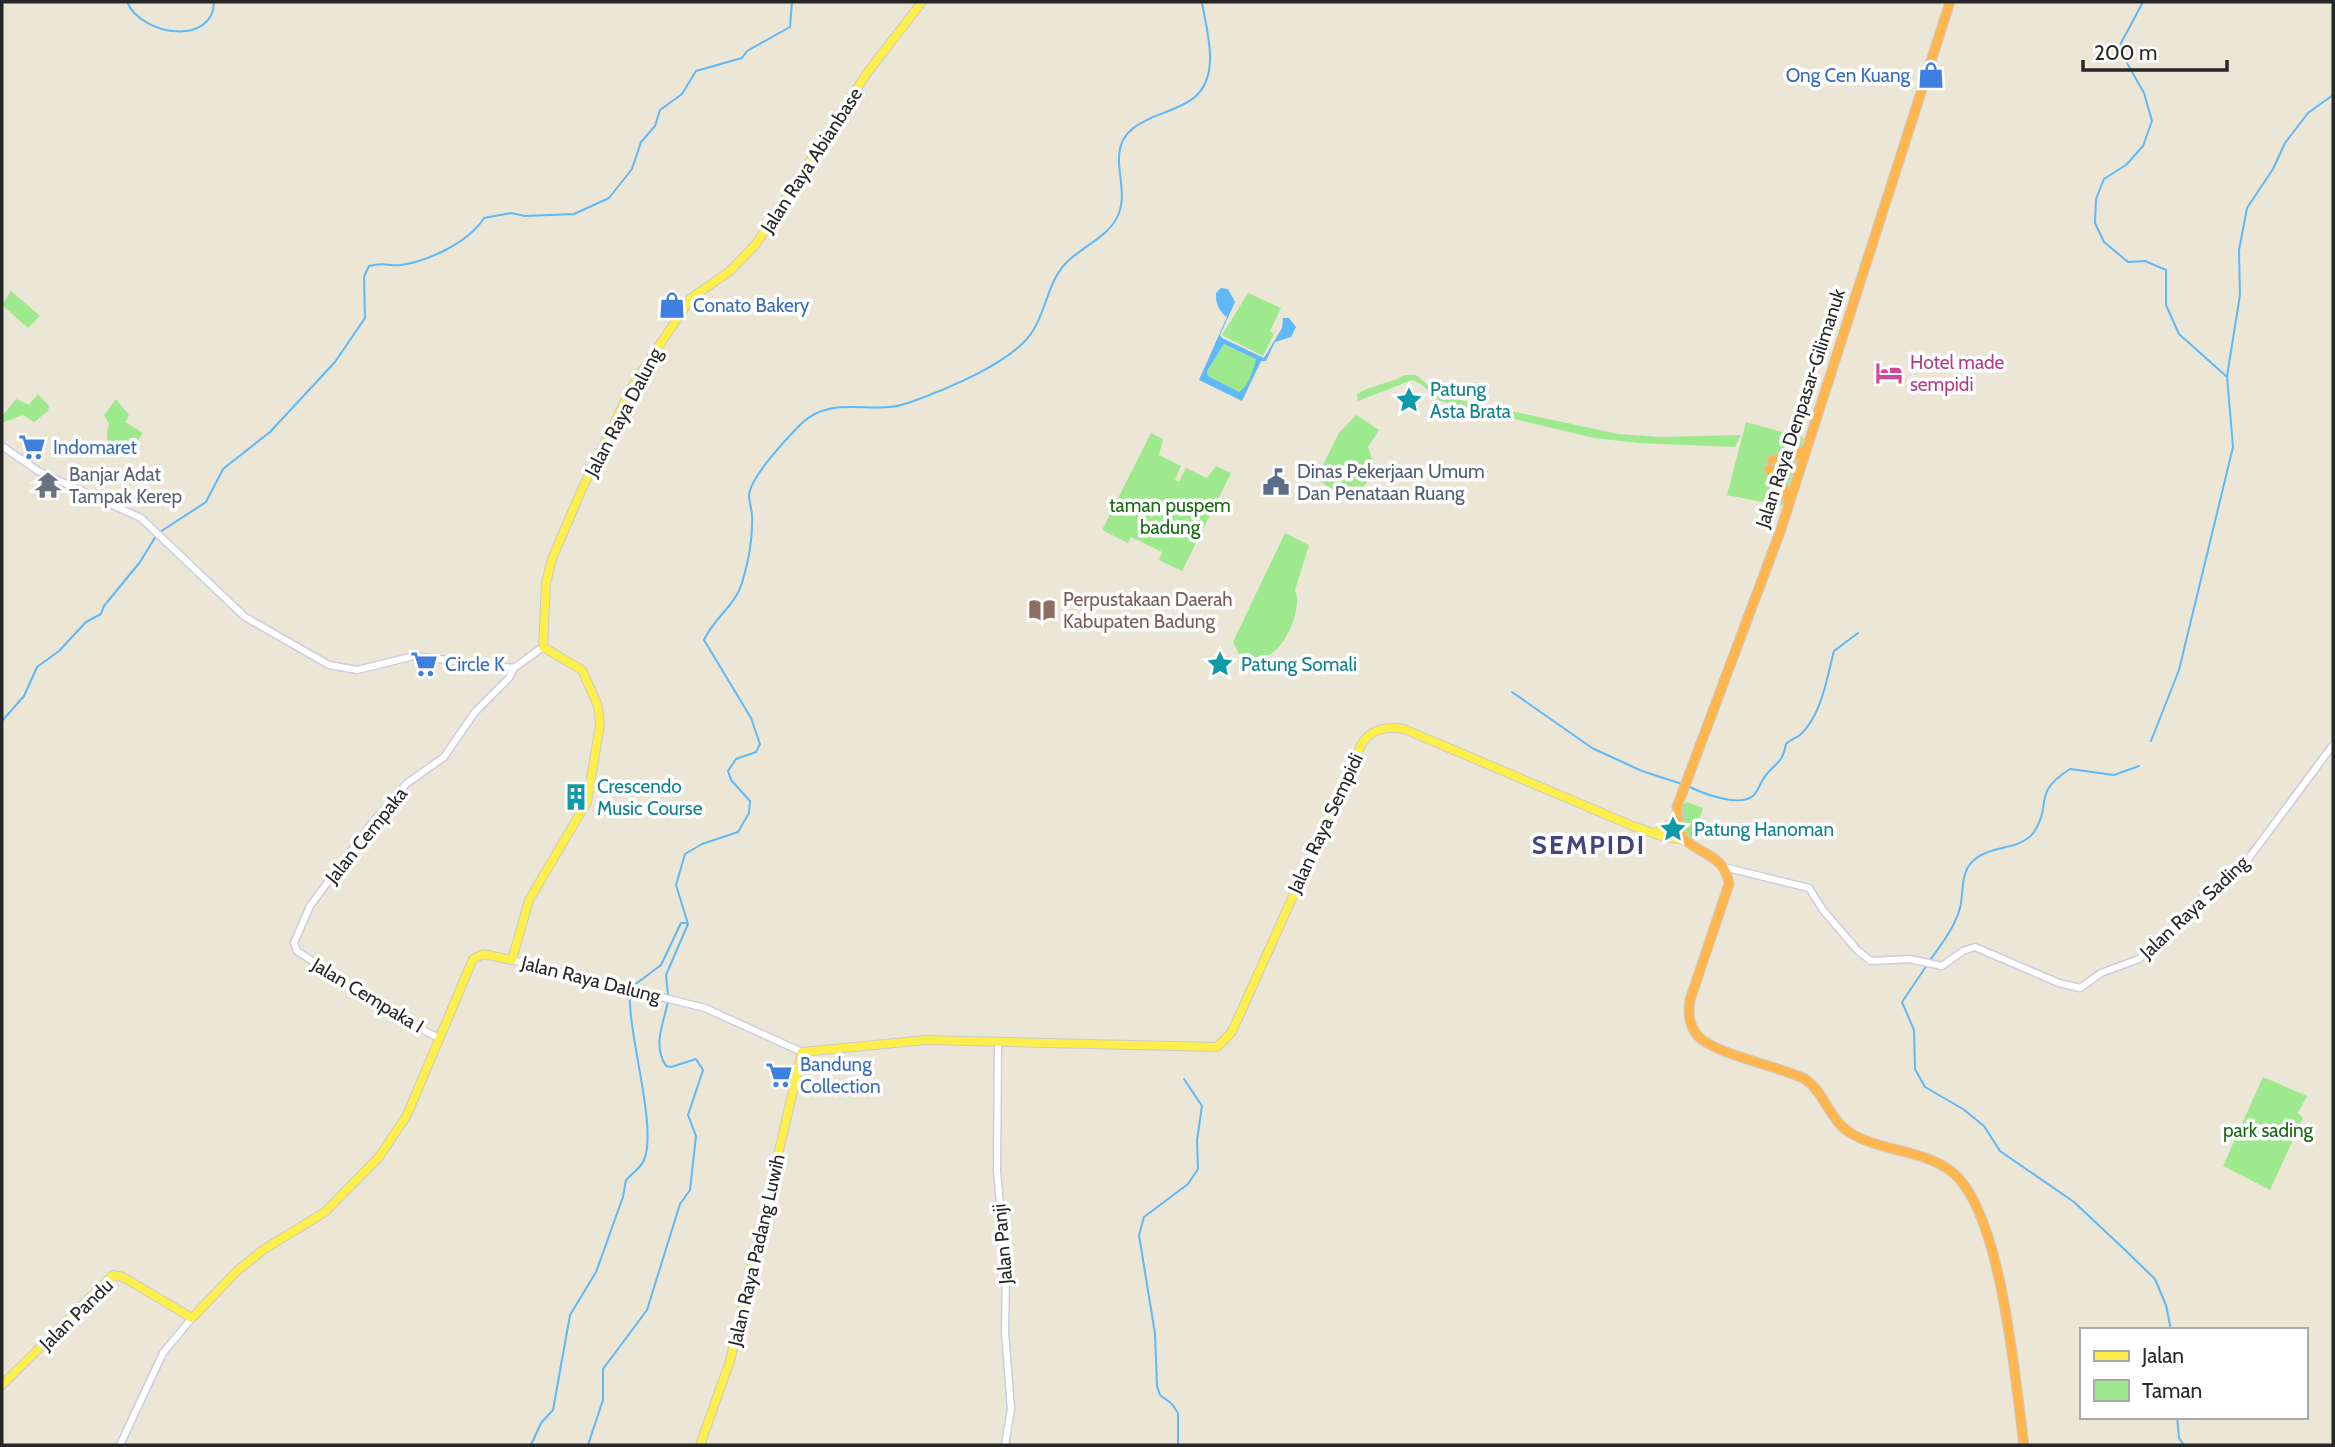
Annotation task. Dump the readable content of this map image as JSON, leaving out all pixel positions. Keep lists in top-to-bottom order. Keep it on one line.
{"streets":{"highway":["Jalan Raya Denpasar-Gilimanuk"],"main road":["Jalan Raya Abianbase","Jalan Raya Dalung","Jalan Raya Sempidi","Jalan Raya Padang Luwih","Jalan Pandu"],"street":["Jalan Cempaka","Jalan Raya Sading","Jalan Cempaka I","Jalan Panji"]},"crossings":[["Jalan Raya Abianbase","Jalan Raya Dalung"],["Jalan Raya Dalung","Jalan Cempaka"],["Jalan Raya Dalung","Jalan Raya Padang Luwih"],["Jalan Raya Sempidi","Jalan Panji"],["Jalan Cempaka","Jalan Cempaka I"]],"districts":["SEMPIDI"],"parks":["taman puspem badung","park sading"],"places":{"shop":["Ong Cen Kuang","Conato Bakery"],"hotel":["Hotel made sempidi"],"place":["Patung Asta Brata","Patung Somali","Patung Hanoman"],"supermarket":["Indomaret","Circle K","Bandung Collection"],"public building":["Dinas Pekerjaan Umum Dan Penataan Ruang"],"temple":["Banjar Adat Tampak Kerep"],"library":["Perpustakaan Daerah Kabupaten Badung"],"building":["Crescendo Music Course"]},"legend":["Jalan","Taman"],"scale_bar":"200 m"}
